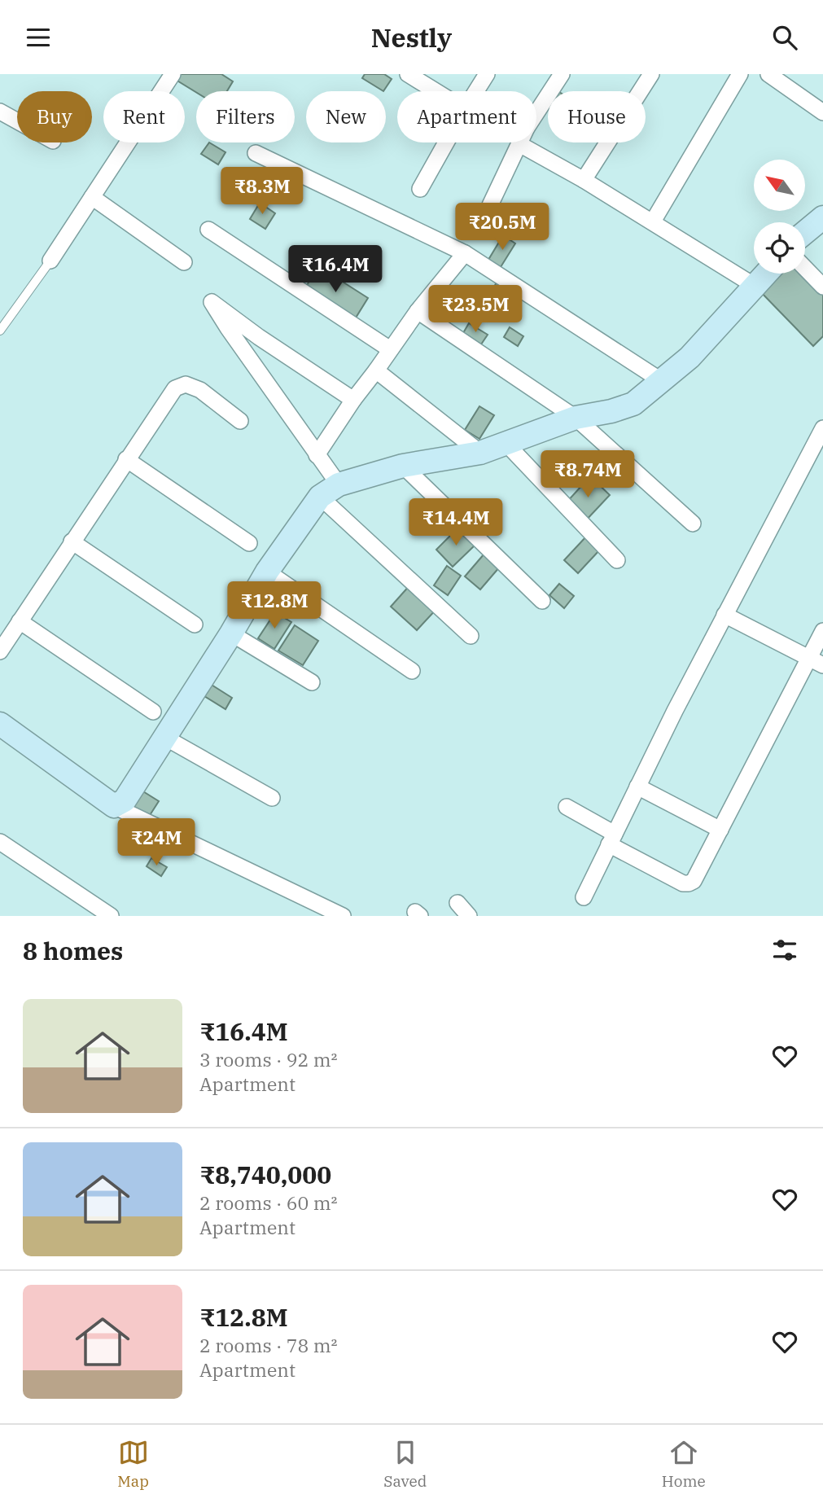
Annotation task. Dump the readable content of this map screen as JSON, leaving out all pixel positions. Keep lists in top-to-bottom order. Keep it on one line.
{"north":"top left","page":{"header":"Nestly","chip":["Buy","Rent","Filters","New","Apartment","House"],"price":["₹8.3M","₹20.5M","₹16.4M","₹23.5M","₹8.74M","₹14.4M","₹12.8M","₹24M"],"heading":"8 homes","list":[{"name":"₹16.4M","note":"3 rooms · 92 m² · Apartment"},{"name":"₹8,740,000","note":"2 rooms · 60 m² · Apartment"},{"name":"₹12.8M","note":"2 rooms · 78 m² · Apartment"}],"tabs":["Map","Saved","Home"]}}
